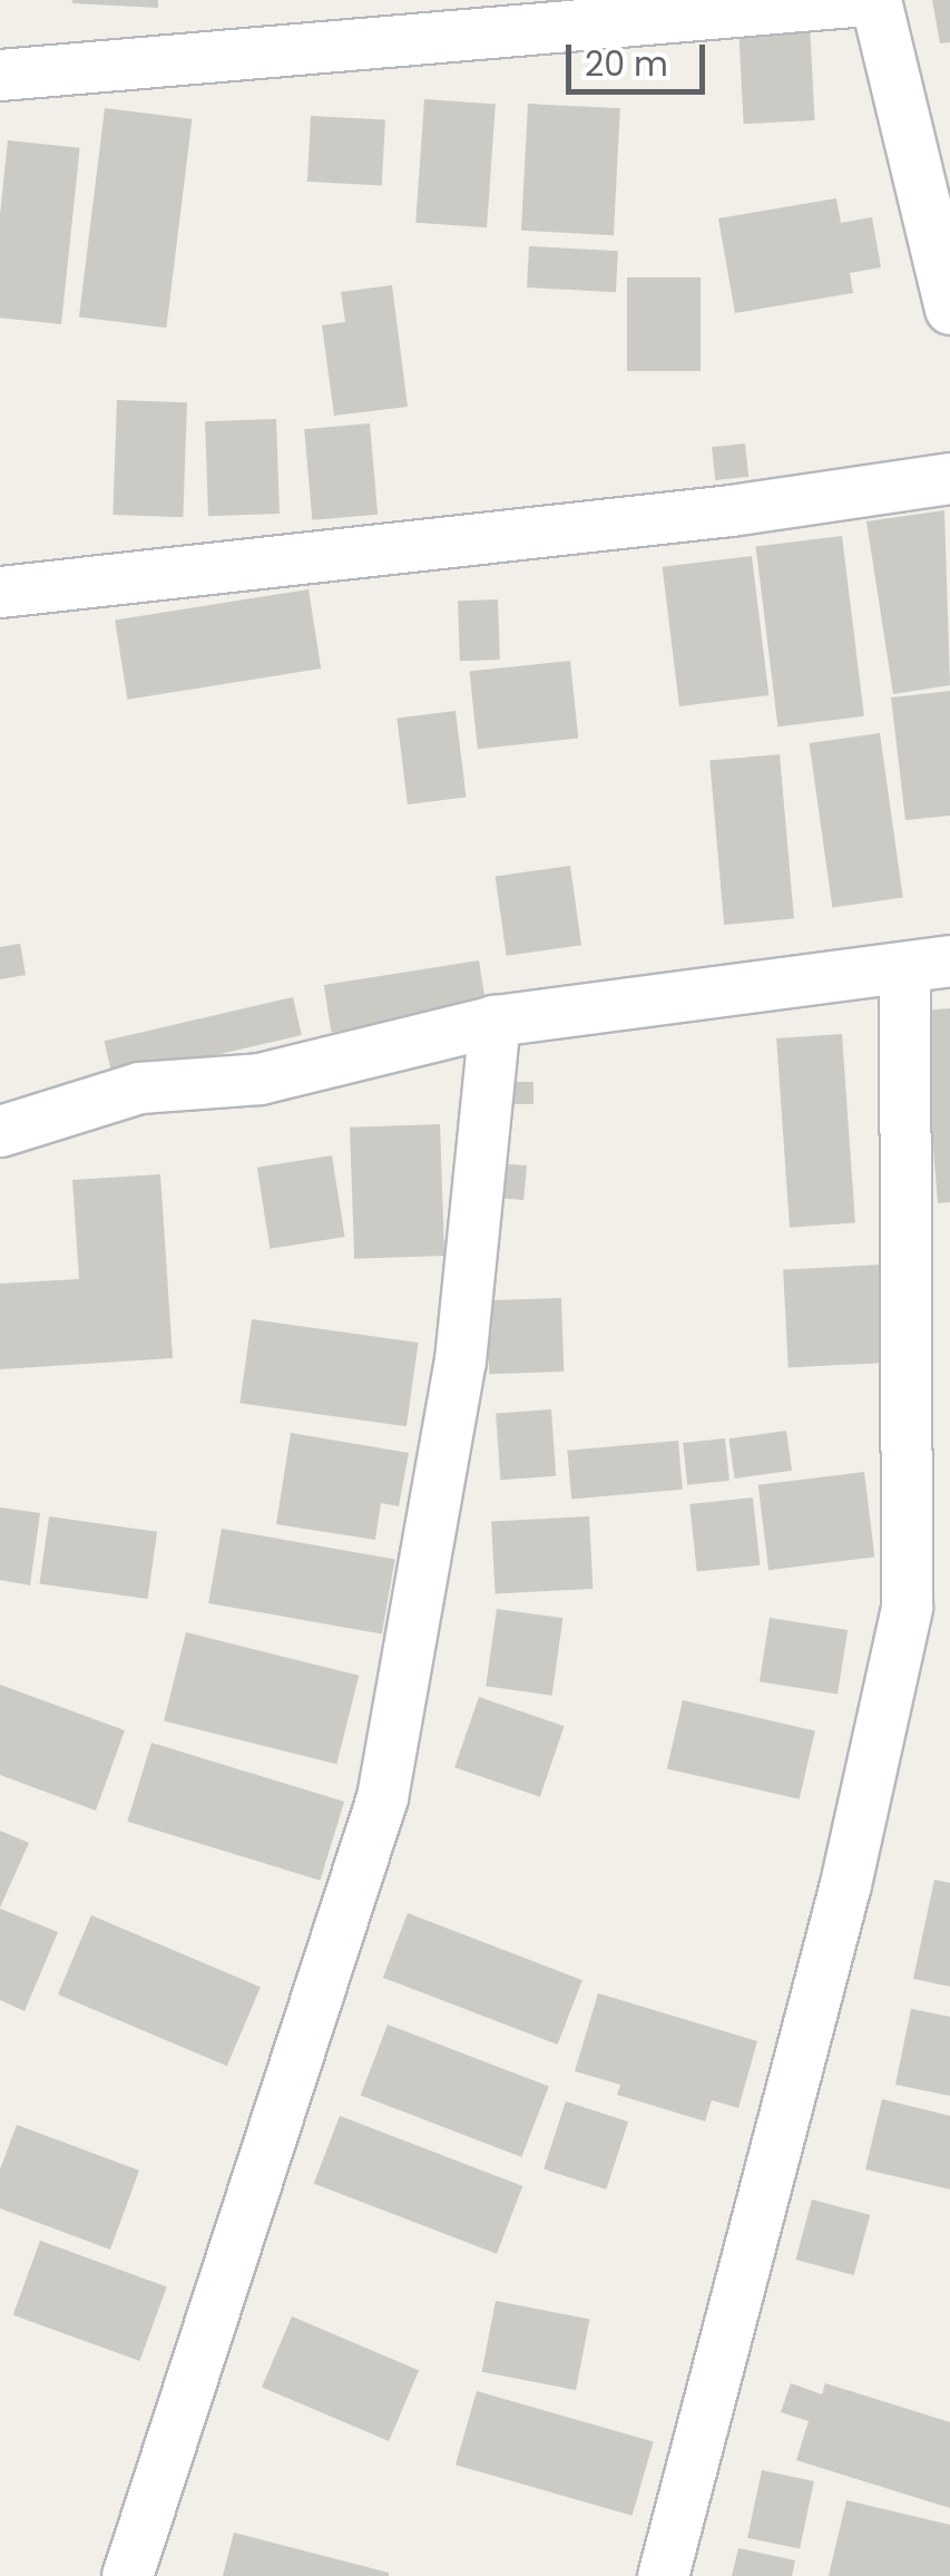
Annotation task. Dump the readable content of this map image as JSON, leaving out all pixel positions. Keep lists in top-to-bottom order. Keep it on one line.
{"scale_bar":"20 m"}
